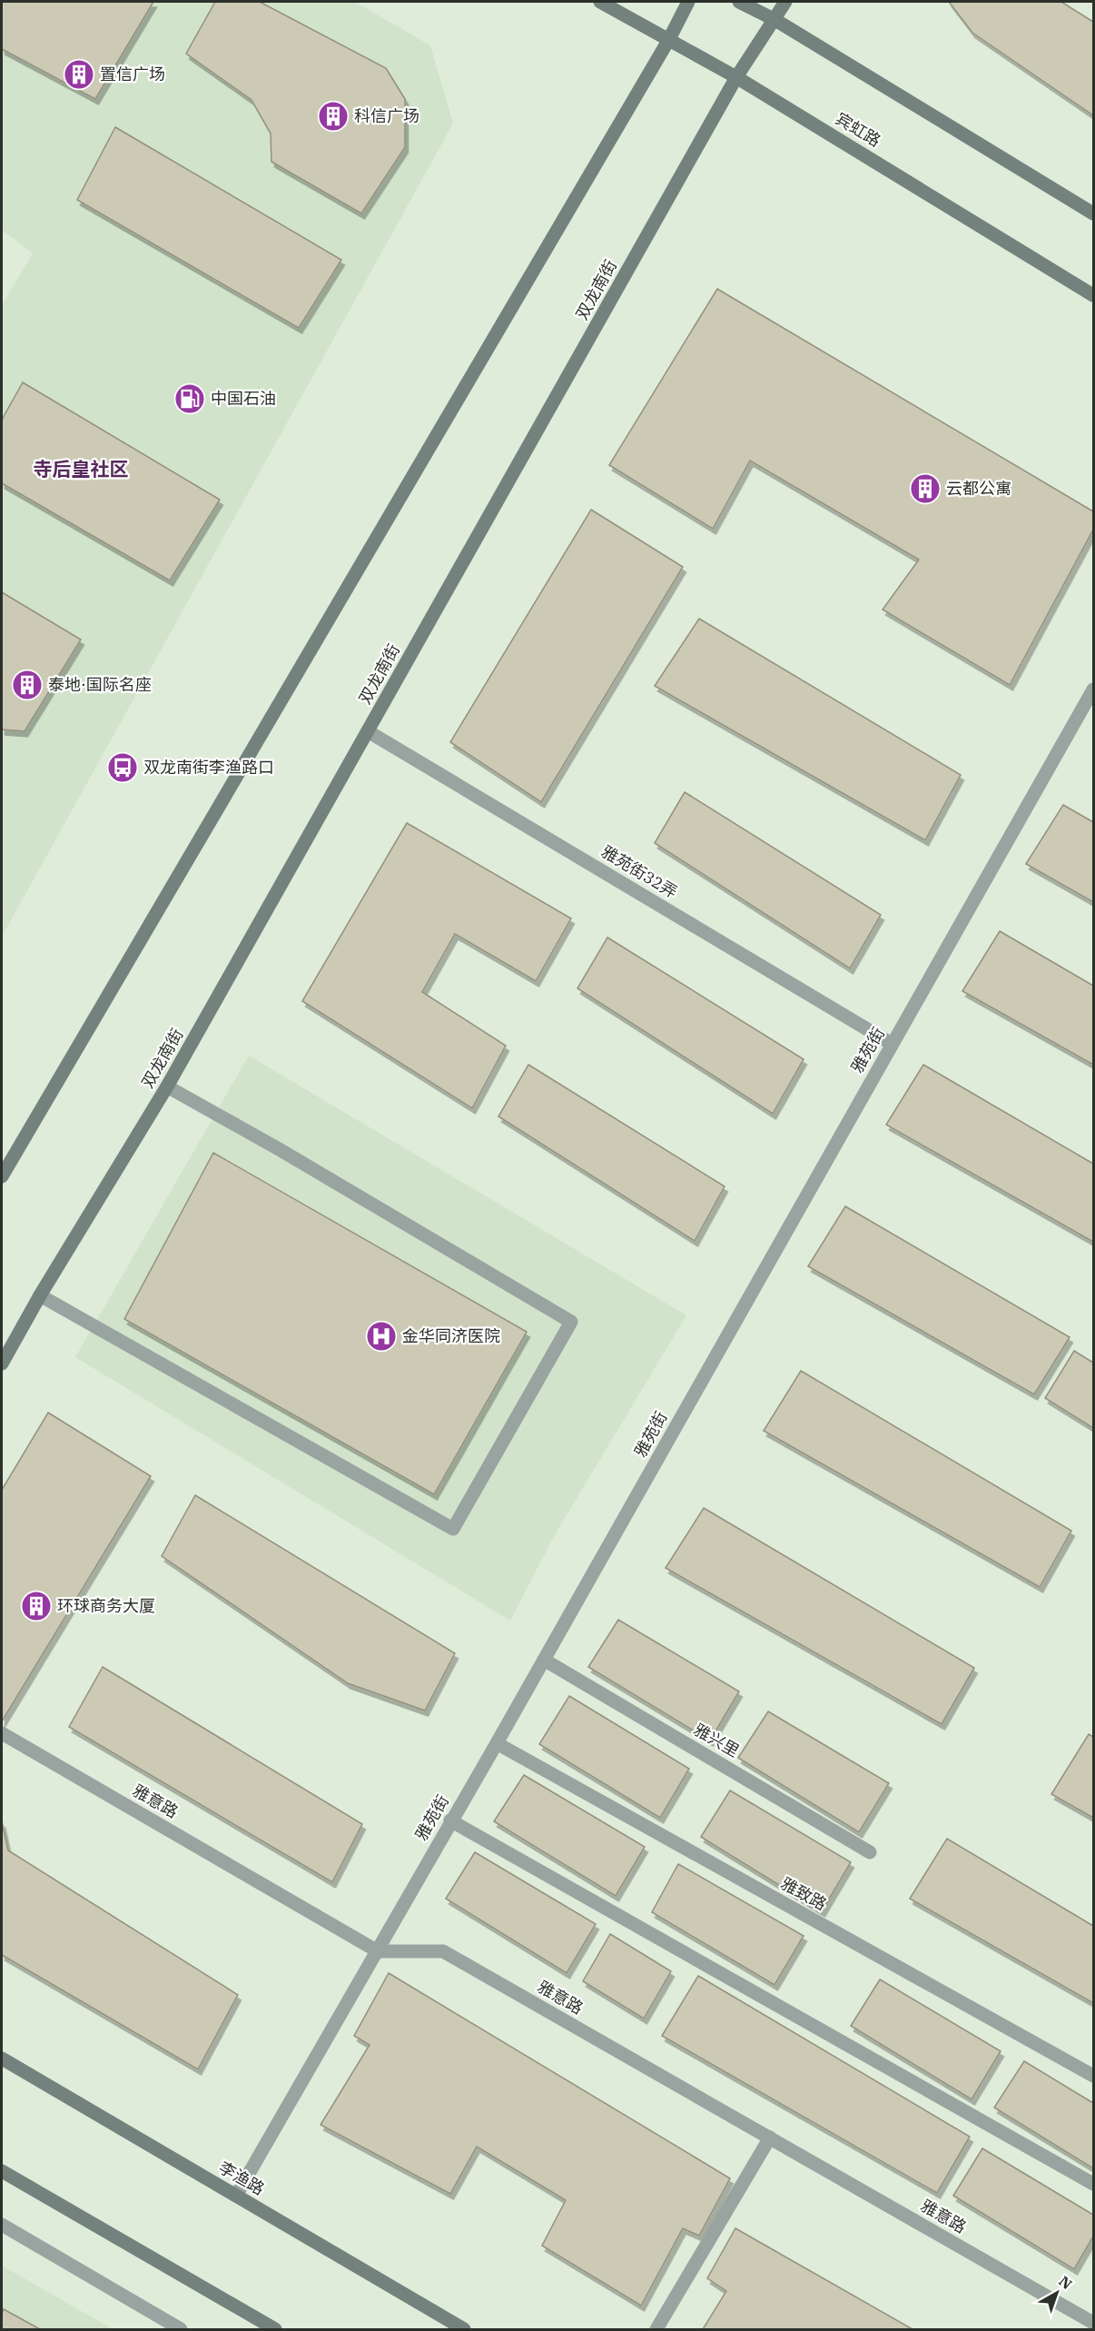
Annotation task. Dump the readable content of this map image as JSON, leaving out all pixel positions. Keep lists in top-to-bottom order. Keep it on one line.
{"streets":{"main road":["宾虹路","双龙南街","李渔路"],"street":["雅苑街32弄","雅苑街","雅兴里","雅意路","雅致路"]},"crossings":[["宾虹路","双龙南街"],["双龙南街","雅苑街32弄"],["雅苑街32弄","雅苑街"],["雅苑街","雅兴里"],["雅苑街","雅意路"],["雅苑街","雅致路"],["雅苑街","李渔路"]],"districts":["寺后皇社区"],"places":{"building":["置信广场","科信广场","云都公寓","泰地·国际名座","环球商务大厦"],"fuel station":["中国石油"],"bus stop":["双龙南街李渔路口"],"hospital":["金华同济医院"]},"north":"top right"}
